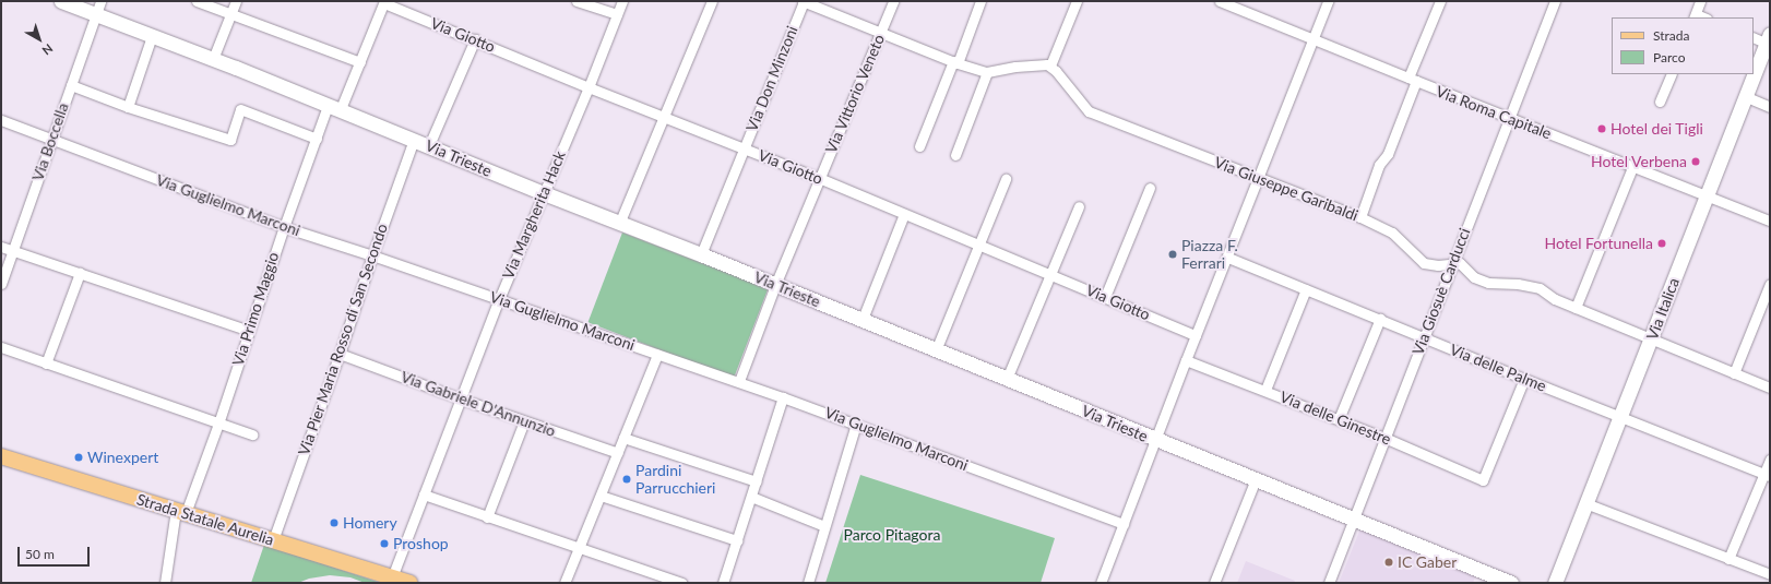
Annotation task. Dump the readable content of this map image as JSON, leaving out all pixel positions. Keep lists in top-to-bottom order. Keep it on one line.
{"streets":{"main road":["Strada Statale Aurelia"],"street":["Via Giotto","Via Don Minzoni","Via Vittorio Veneto","Via Roma Capitale","Via Boccella","Via Trieste","Via Giuseppe Garibaldi","Via Guglielmo Marconi","Via Margherita Hack","Via Giosuè Carducci","Via Primo Maggio","Via Italica","Via Pier Maria Rosso di San Secondo","Via delle Palme","Via Gabriele D'Annunzio","Via delle Ginestre"]},"crossings":[["Via Giotto","Via Don Minzoni"],["Via Giotto","Via Vittorio Veneto"],["Via Giotto","Via Margherita Hack"],["Via Giotto","Via Primo Maggio"],["Via Don Minzoni","Via Trieste"],["Via Vittorio Veneto","Via Trieste"],["Via Vittorio Veneto","Via Guglielmo Marconi"],["Via Roma Capitale","Via Giosuè Carducci"],["Via Roma Capitale","Via Italica"],["Via Boccella","Via Trieste"],["Via Boccella","Via Guglielmo Marconi"],["Via Trieste","Via Margherita Hack"],["Via Trieste","Via Giosuè Carducci"],["Via Trieste","Via Primo Maggio"],["Via Trieste","Via Pier Maria Rosso di San Secondo"],["Via Giuseppe Garibaldi","Via Giosuè Carducci"],["Via Guglielmo Marconi","Via Margherita Hack"],["Via Guglielmo Marconi","Via Primo Maggio"],["Via Guglielmo Marconi","Via Pier Maria Rosso di San Secondo"],["Via Margherita Hack","Via Gabriele D'Annunzio"],["Via Margherita Hack","Strada Statale Aurelia"],["Via Giosuè Carducci","Via delle Palme"],["Via Giosuè Carducci","Via delle Ginestre"],["Via Primo Maggio","Strada Statale Aurelia"],["Via Italica","Via delle Palme"],["Via Pier Maria Rosso di San Secondo","Via Gabriele D'Annunzio"],["Via Pier Maria Rosso di San Secondo","Strada Statale Aurelia"],["Via delle Palme","Via delle Ginestre"]],"parks":["Parco Pitagora"],"places":["Hotel dei Tigli","Hotel Verbena","Hotel Fortunella","Piazza F. Ferrari","Winexpert","Pardini Parrucchieri","Homery","Proshop","IC Gaber"],"legend":["Strada","Parco"],"scale_bar":"50 m","north":"bottom right"}
